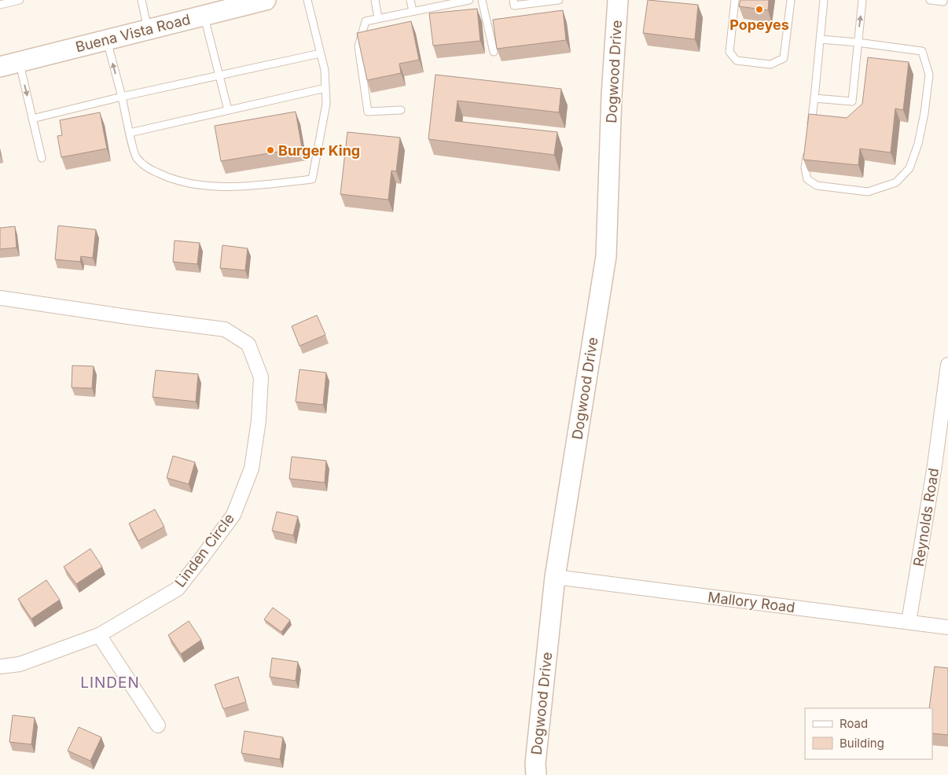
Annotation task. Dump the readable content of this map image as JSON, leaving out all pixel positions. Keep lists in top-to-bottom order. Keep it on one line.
{"streets":{"street":["Buena Vista Road","Dogwood Drive","Reynolds Road","Linden Circle","Mallory Road"]},"crossings":[["Dogwood Drive","Mallory Road"],["Reynolds Road","Mallory Road"]],"districts":["LINDEN"],"places":["Popeyes","Burger King"],"legend":["Road","Building"]}
